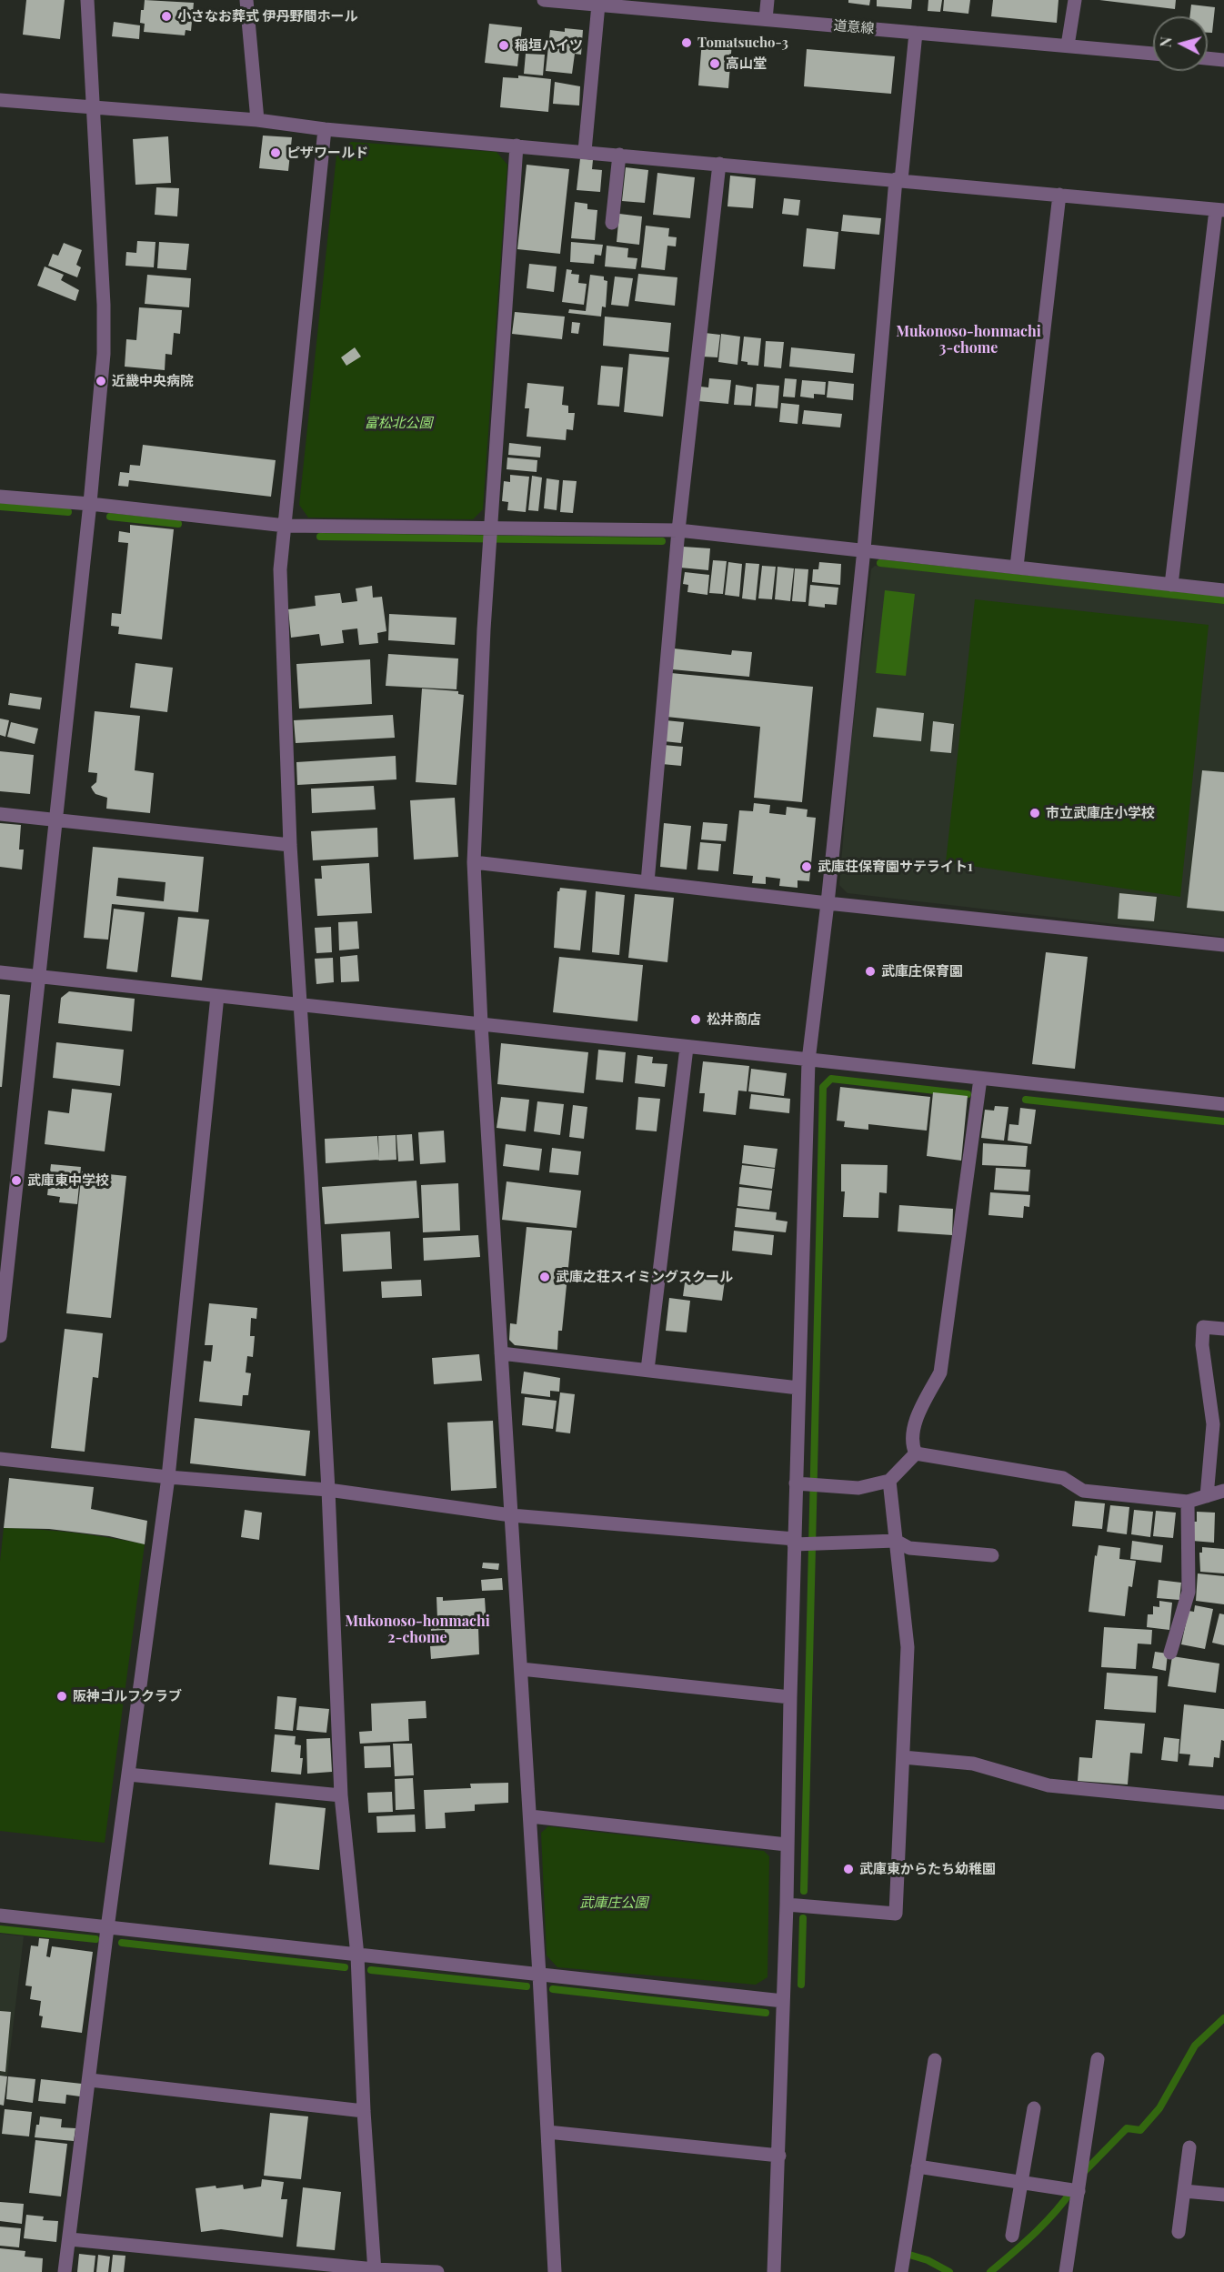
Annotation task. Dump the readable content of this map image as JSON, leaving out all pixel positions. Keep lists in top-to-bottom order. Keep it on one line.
{"streets":{"street":["道意線"]},"districts":["Mukonoso-honmachi 3-chome","Mukonoso-honmachi 2-chome"],"parks":["富松北公園","武庫庄公園"],"places":["小さなお葬式 伊丹野間ホール","Tomatsucho-3","稲垣ハイツ","高山堂","ピザワールド","近畿中央病院","市立武庫庄小学校","武庫荘保育園サテライト1","武庫庄保育園","松井商店","武庫東中学校","武庫之荘スイミングスクール","阪神ゴルフクラブ","武庫東からたち幼稚園"],"north":"left"}
